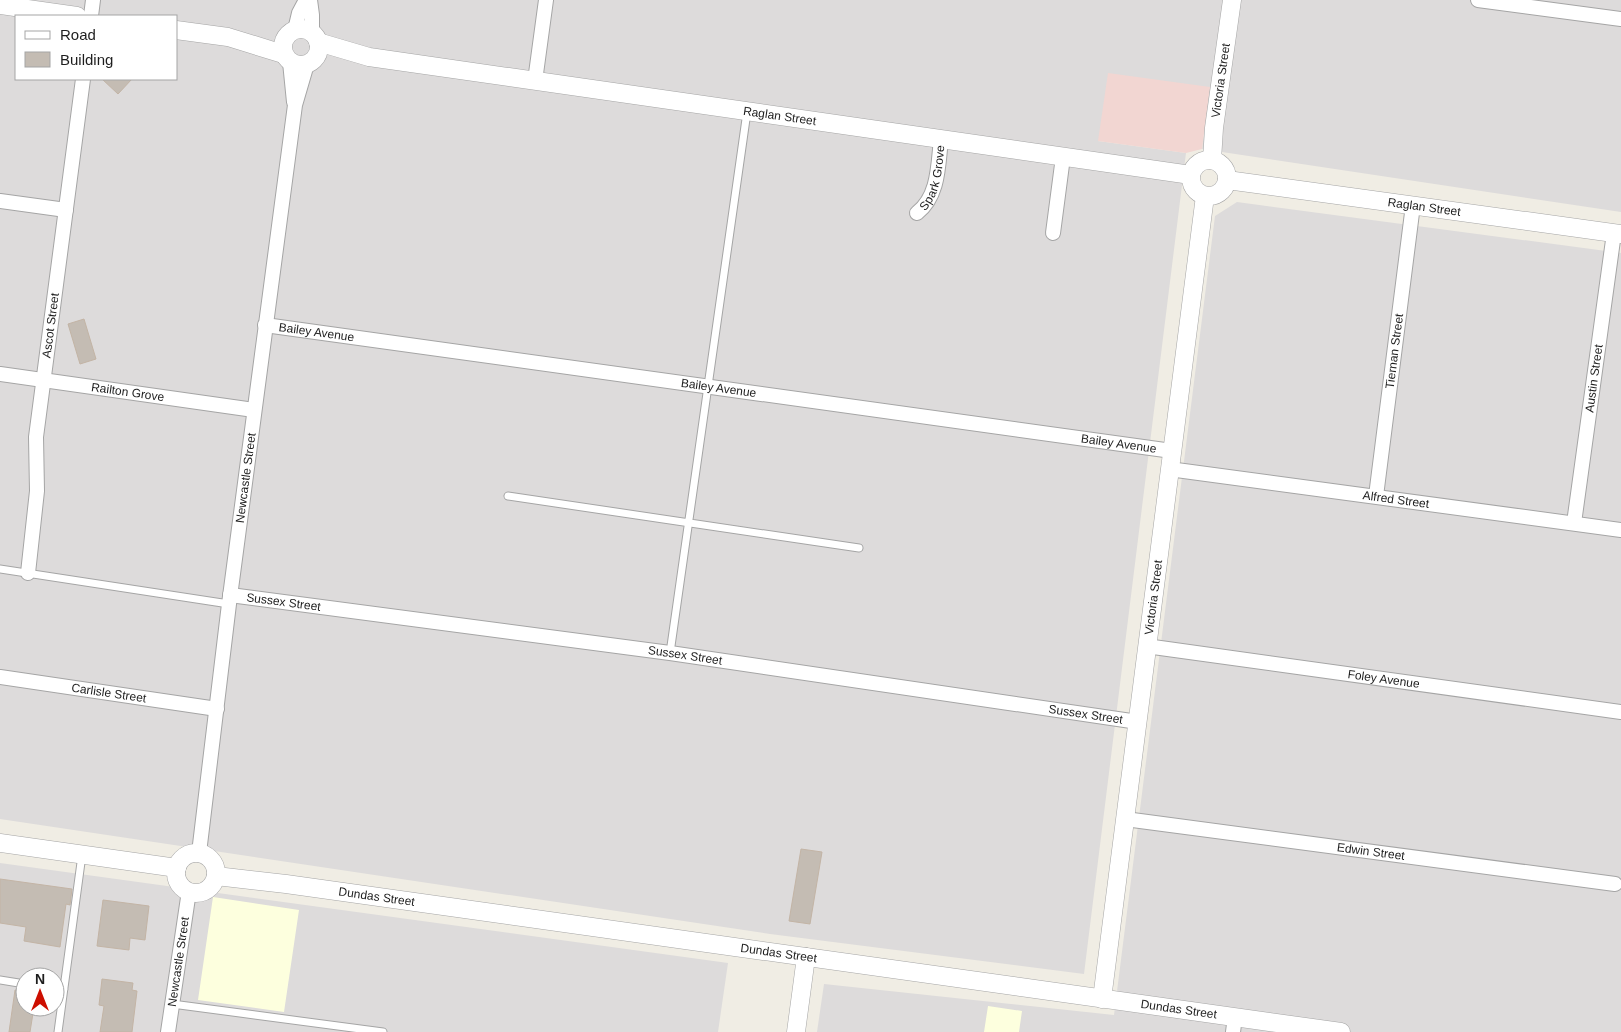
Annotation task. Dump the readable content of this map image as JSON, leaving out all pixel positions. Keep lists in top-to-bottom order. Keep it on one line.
{"streets":{"street":["Victoria Street","Raglan Street","Spark Grove","Ascot Street","Bailey Avenue","Tiernan Street","Austin Street","Railton Grove","Newcastle Street","Alfred Street","Sussex Street","Foley Avenue","Carlisle Street","Edwin Street","Dundas Street"]},"crossings":[["Victoria Street","Raglan Street"],["Victoria Street","Bailey Avenue"],["Victoria Street","Alfred Street"],["Victoria Street","Sussex Street"],["Victoria Street","Foley Avenue"],["Victoria Street","Edwin Street"],["Victoria Street","Dundas Street"],["Raglan Street","Spark Grove"],["Raglan Street","Tiernan Street"],["Raglan Street","Austin Street"],["Raglan Street","Newcastle Street"],["Ascot Street","Railton Grove"],["Bailey Avenue","Newcastle Street"],["Bailey Avenue","Alfred Street"],["Tiernan Street","Alfred Street"],["Austin Street","Alfred Street"],["Railton Grove","Newcastle Street"],["Newcastle Street","Sussex Street"],["Newcastle Street","Carlisle Street"],["Newcastle Street","Dundas Street"]],"legend":["Road","Building"],"north":"top"}
